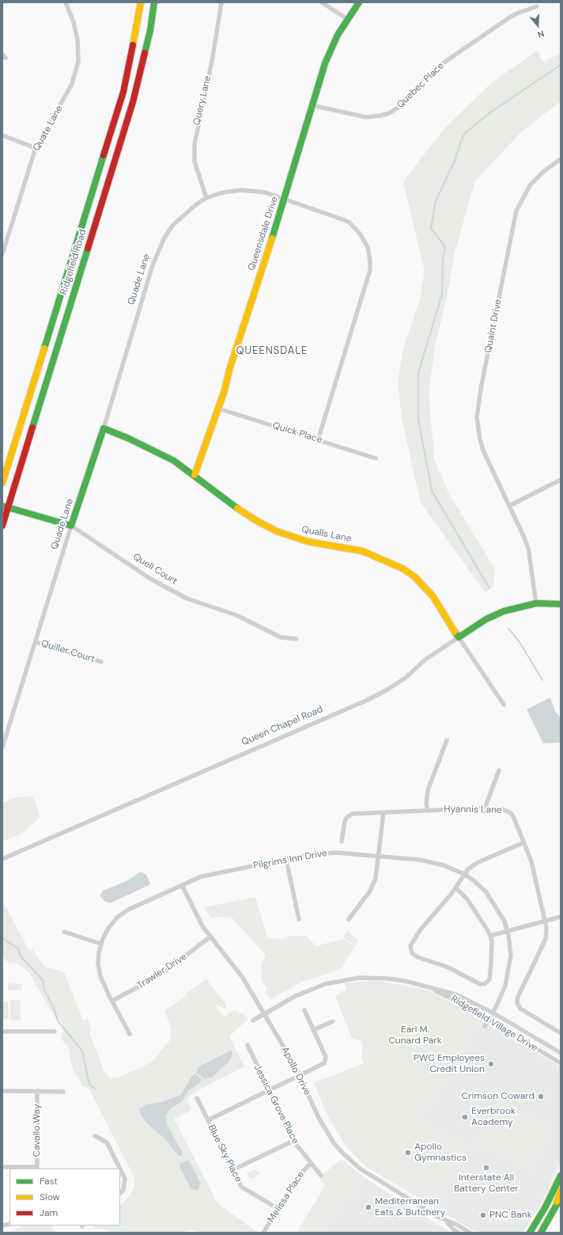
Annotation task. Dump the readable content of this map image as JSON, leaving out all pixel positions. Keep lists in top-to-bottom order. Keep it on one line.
{"streets":{"street":["Quebec Place","Query Lane","Quate Lane","Queensdale Drive","Ridgefield Road","Quade Lane","Quaint Drive","Quick Place","Qualls Lane","Quell Court","Quiller Court","Queen Chapel Road","Hyannis Lane","Pilgrims Inn Drive","Trawler Drive","Ridgefield Village Drive","Apollo Drive","Jessica Grove Place","Cavallo Way","Blue Sky Place","Melissa Place"]},"crossings":[["Quebec Place","Queensdale Drive"],["Query Lane","Quade Lane"],["Queensdale Drive","Quade Lane"],["Queensdale Drive","Quick Place"],["Queensdale Drive","Qualls Lane"],["Ridgefield Road","Quell Court"],["Quade Lane","Quick Place"],["Quade Lane","Qualls Lane"],["Quade Lane","Quell Court"],["Quade Lane","Quiller Court"],["Quaint Drive","Queen Chapel Road"],["Qualls Lane","Queen Chapel Road"],["Pilgrims Inn Drive","Trawler Drive"],["Pilgrims Inn Drive","Ridgefield Village Drive"],["Pilgrims Inn Drive","Apollo Drive"],["Trawler Drive","Apollo Drive"],["Ridgefield Village Drive","Apollo Drive"],["Jessica Grove Place","Melissa Place"],["Blue Sky Place","Melissa Place"]],"districts":["QUEENSDALE"],"parks":["Earl M. Cunard Park"],"places":["PWC Employees Credit Union","Crimson Coward","Everbrook Academy","Apollo Gymnastics","Interstate All Battery Center","Mediterranean Eats & Butchery","PNC Bank"],"legend":["Fast","Slow","Jam"],"north":"bottom"}
